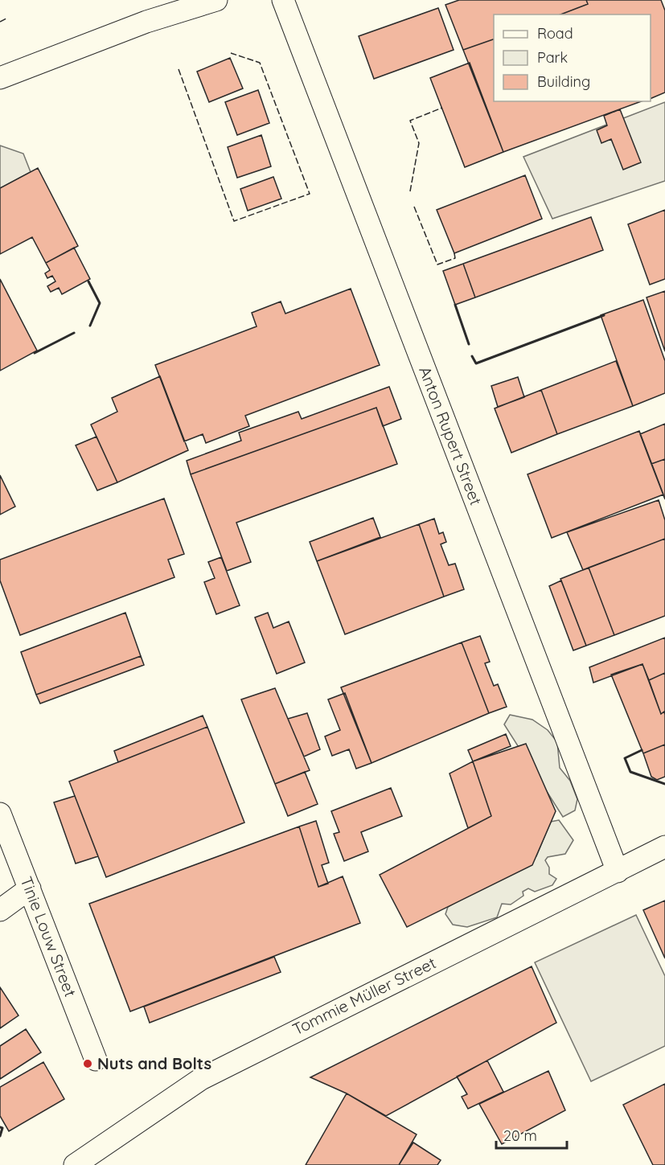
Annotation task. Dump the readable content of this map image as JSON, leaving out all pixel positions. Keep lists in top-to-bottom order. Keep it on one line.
{"streets":{"street":["Anton Rupert Street","Tinie Louw Street","Tommie Müller Street"]},"crossings":[["Anton Rupert Street","Tommie Müller Street"]],"places":["Nuts and Bolts"],"legend":["Road","Park","Building"],"scale_bar":"20 m"}
